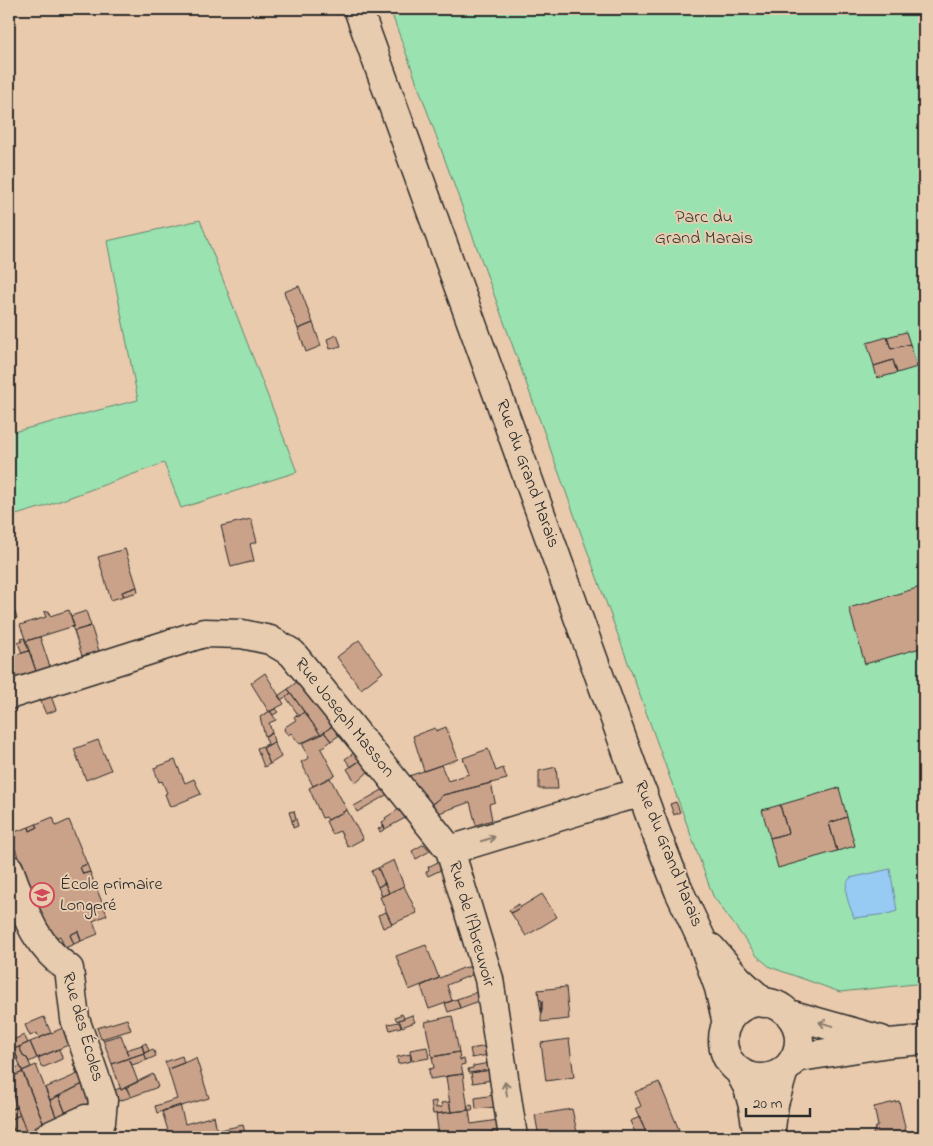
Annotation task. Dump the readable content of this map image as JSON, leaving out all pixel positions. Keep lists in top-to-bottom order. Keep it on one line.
{"streets":{"street":["Rue du Grand Marais","Rue Joseph Masson","Rue de l'Abreuvoir","Rue des Écoles"]},"crossings":[["Rue du Grand Marais","Rue de l'Abreuvoir"],["Rue Joseph Masson","Rue de l'Abreuvoir"]],"parks":["Parc du Grand Marais"],"places":{"school or university":["École primaire Longpré"]},"scale_bar":"20 m"}
